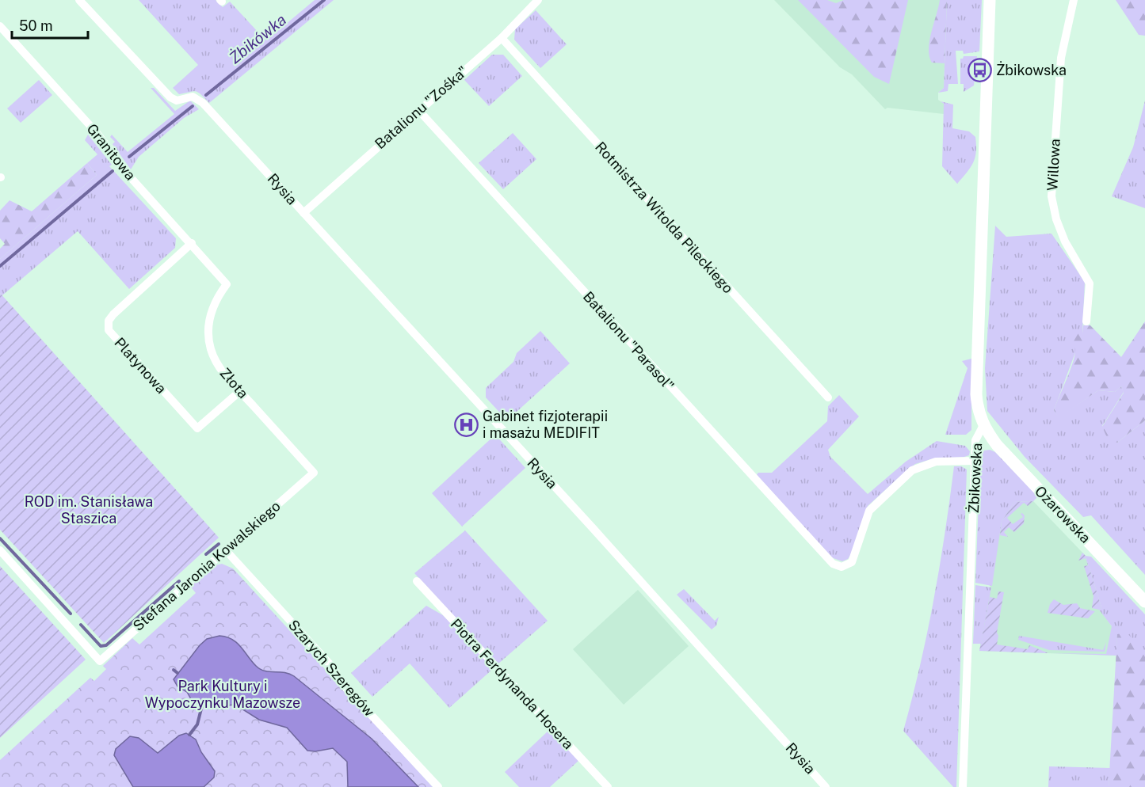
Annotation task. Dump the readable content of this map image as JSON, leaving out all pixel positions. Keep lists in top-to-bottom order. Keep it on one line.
{"streets":{"main road":["Żbikowska","Ożarowska"],"street":["Batalionu \"Zośka\"","Granitowa","Willowa","Rysia","Rotmistrza Witolda Pileckiego","Batalionu \"Parasol\"","Platynowa","Złota","Stefana Jaronia Kowalskiego","Szarych Szeregów","Piotra Ferdynanda Hosera"]},"crossings":[["Batalionu \"Zośka\"","Rysia"],["Batalionu \"Zośka\"","Rotmistrza Witolda Pileckiego"],["Batalionu \"Zośka\"","Batalionu \"Parasol\""],["Granitowa","Platynowa"],["Granitowa","Złota"],["Batalionu \"Parasol\"","Żbikowska"],["Platynowa","Złota"],["Złota","Stefana Jaronia Kowalskiego"],["Żbikowska","Ożarowska"],["Stefana Jaronia Kowalskiego","Szarych Szeregów"]],"water":["Żbikówka"],"parks":["ROD im. Stanisława Staszica","Park Kultury i Wypoczynku Mazowsze"],"places":{"bus stop":["Żbikowska"],"hospital":["Gabinet fizjoterapii i masażu MEDIFIT"]},"scale_bar":"50 m"}
